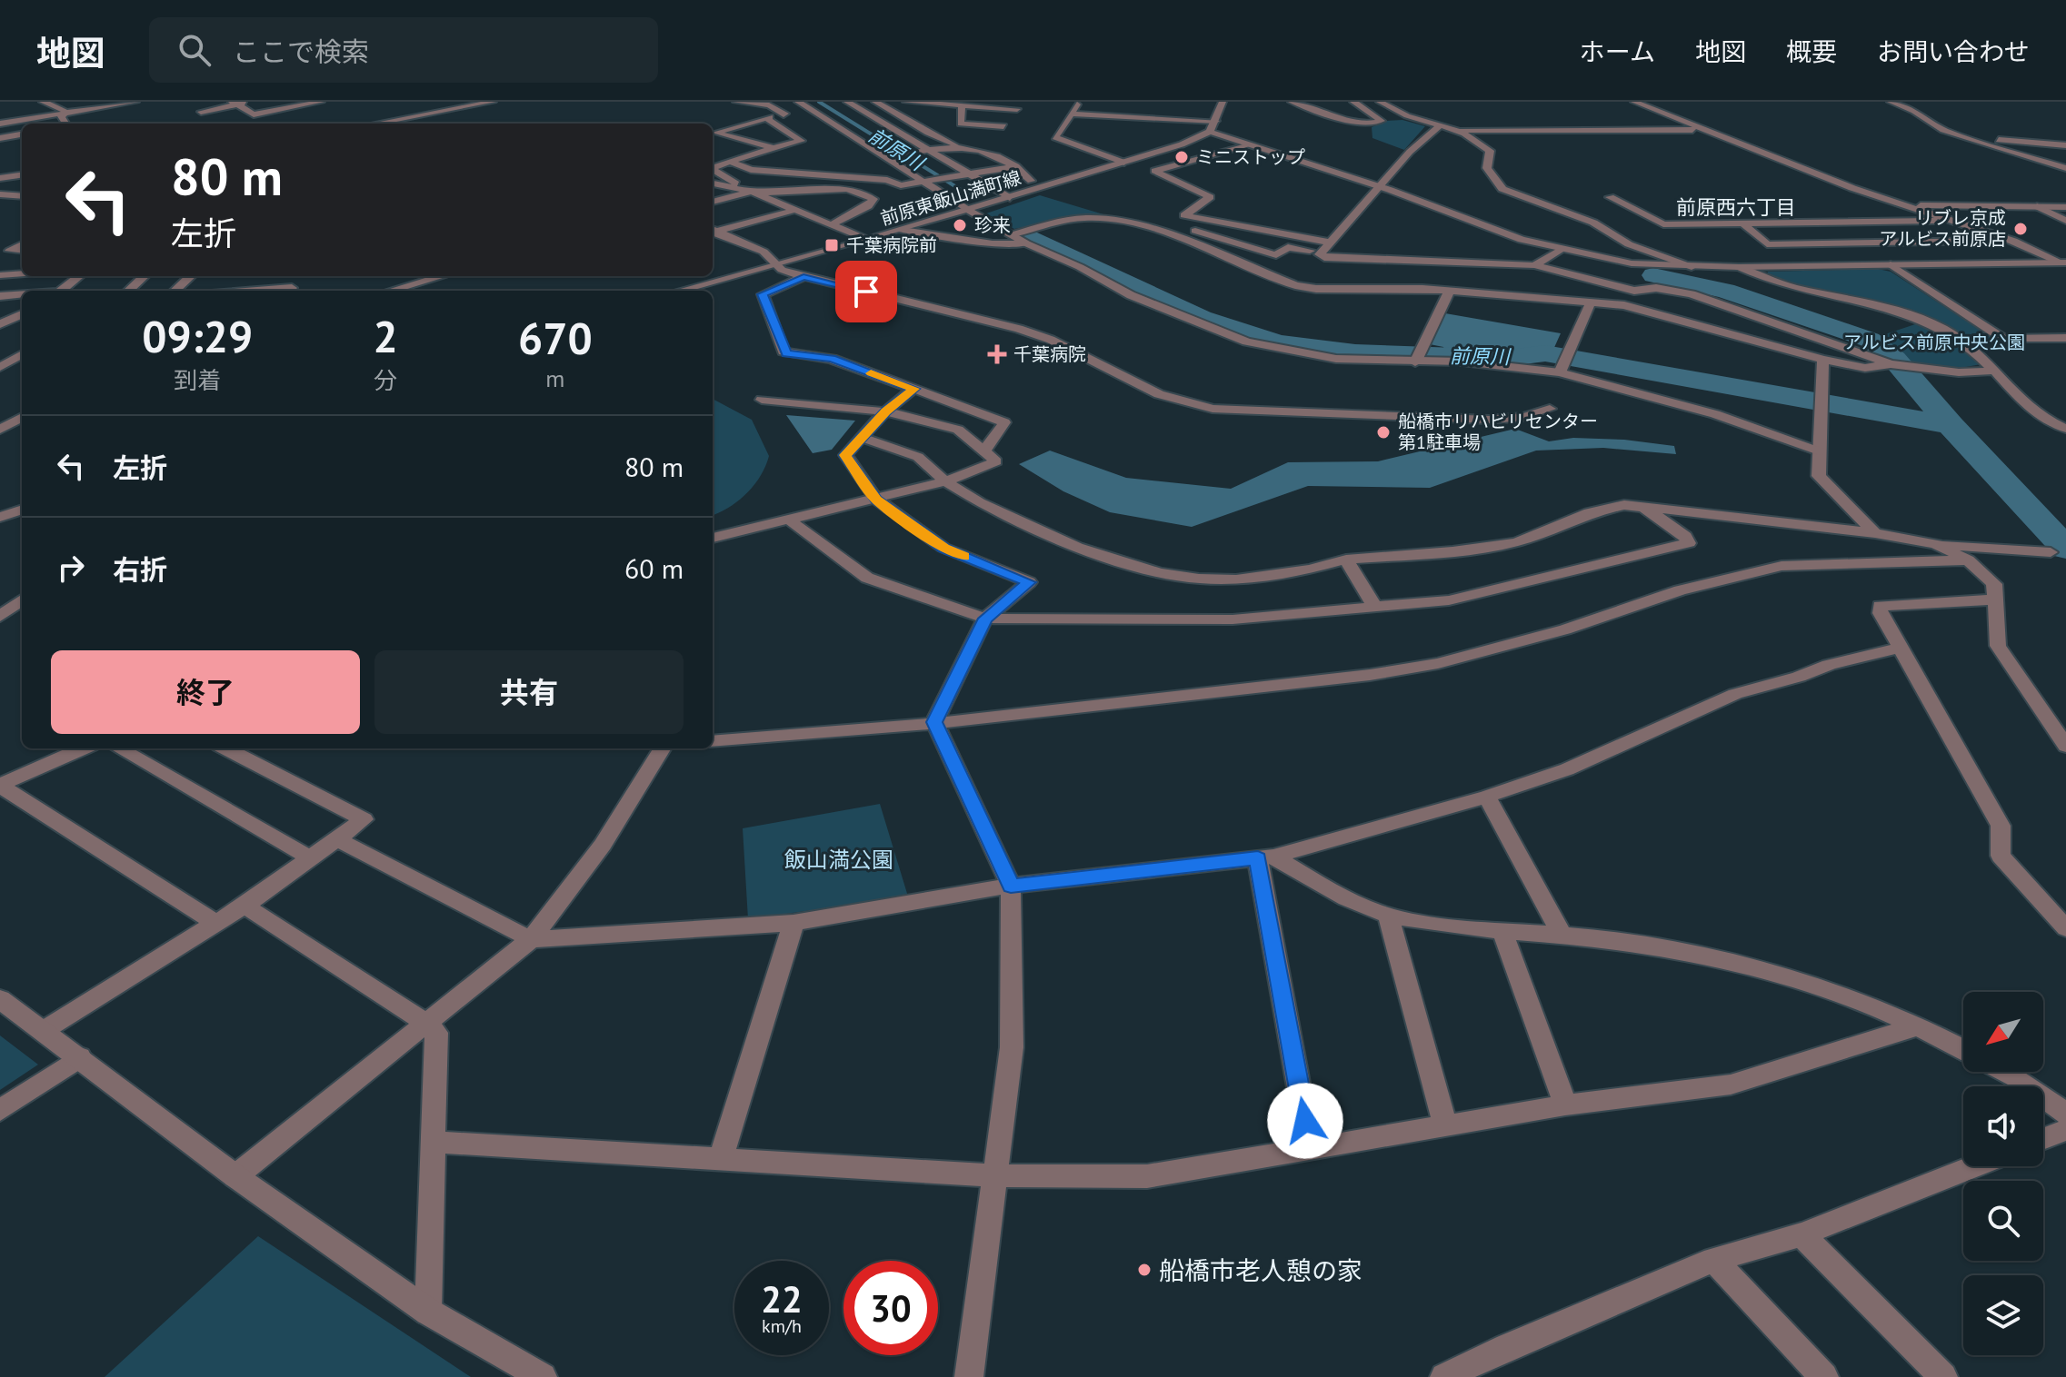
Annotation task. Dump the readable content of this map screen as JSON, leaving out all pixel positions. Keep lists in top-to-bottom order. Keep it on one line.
{"streets":{"street":["前原東飯山満町線"]},"districts":["前原西六丁目"],"water":["前原川"],"parks":["アルビス前原中央公園","飯山満公園"],"places":{"other":["ミニストップ","珍来","リブレ京成 アルビス前原店","船橋市リハビリセンター 第1駐車場","船橋市老人憩の家"],"transit":["千葉病院前"],"health":["千葉病院"]},"north":"bottom left","page":{"header":"地図","search":"ここで検索","nav":["ホーム","地図","概要","お問い合わせ"],"turn":["80 m","左折"],"eta":["09:29","到着","2","分","670","m"],"list":[{"name":"左折","value":"80 m"},{"name":"右折","value":"60 m"}],"buttons":["終了","共有"],"speed":"22 km/h","limit":"30"}}
